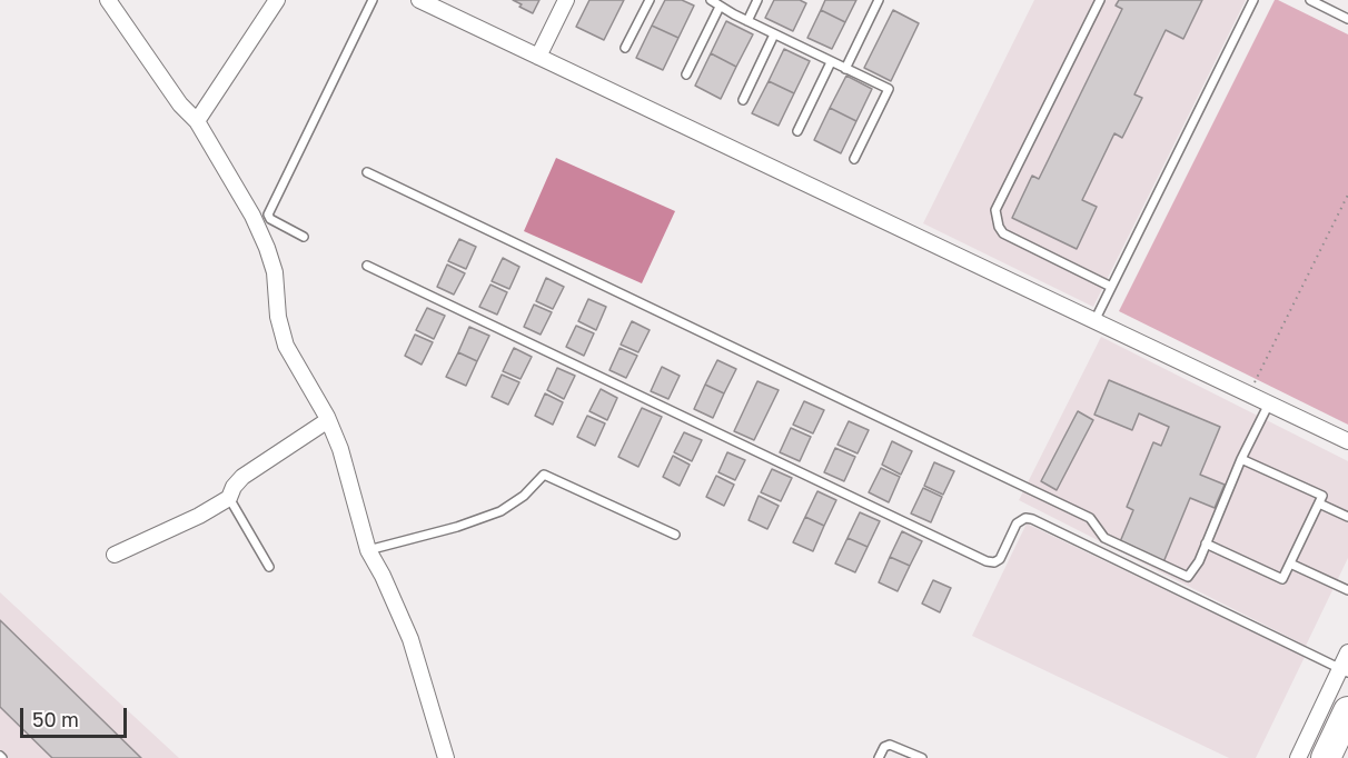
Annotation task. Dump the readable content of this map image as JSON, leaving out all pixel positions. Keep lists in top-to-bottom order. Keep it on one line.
{"scale_bar":"50 m"}
